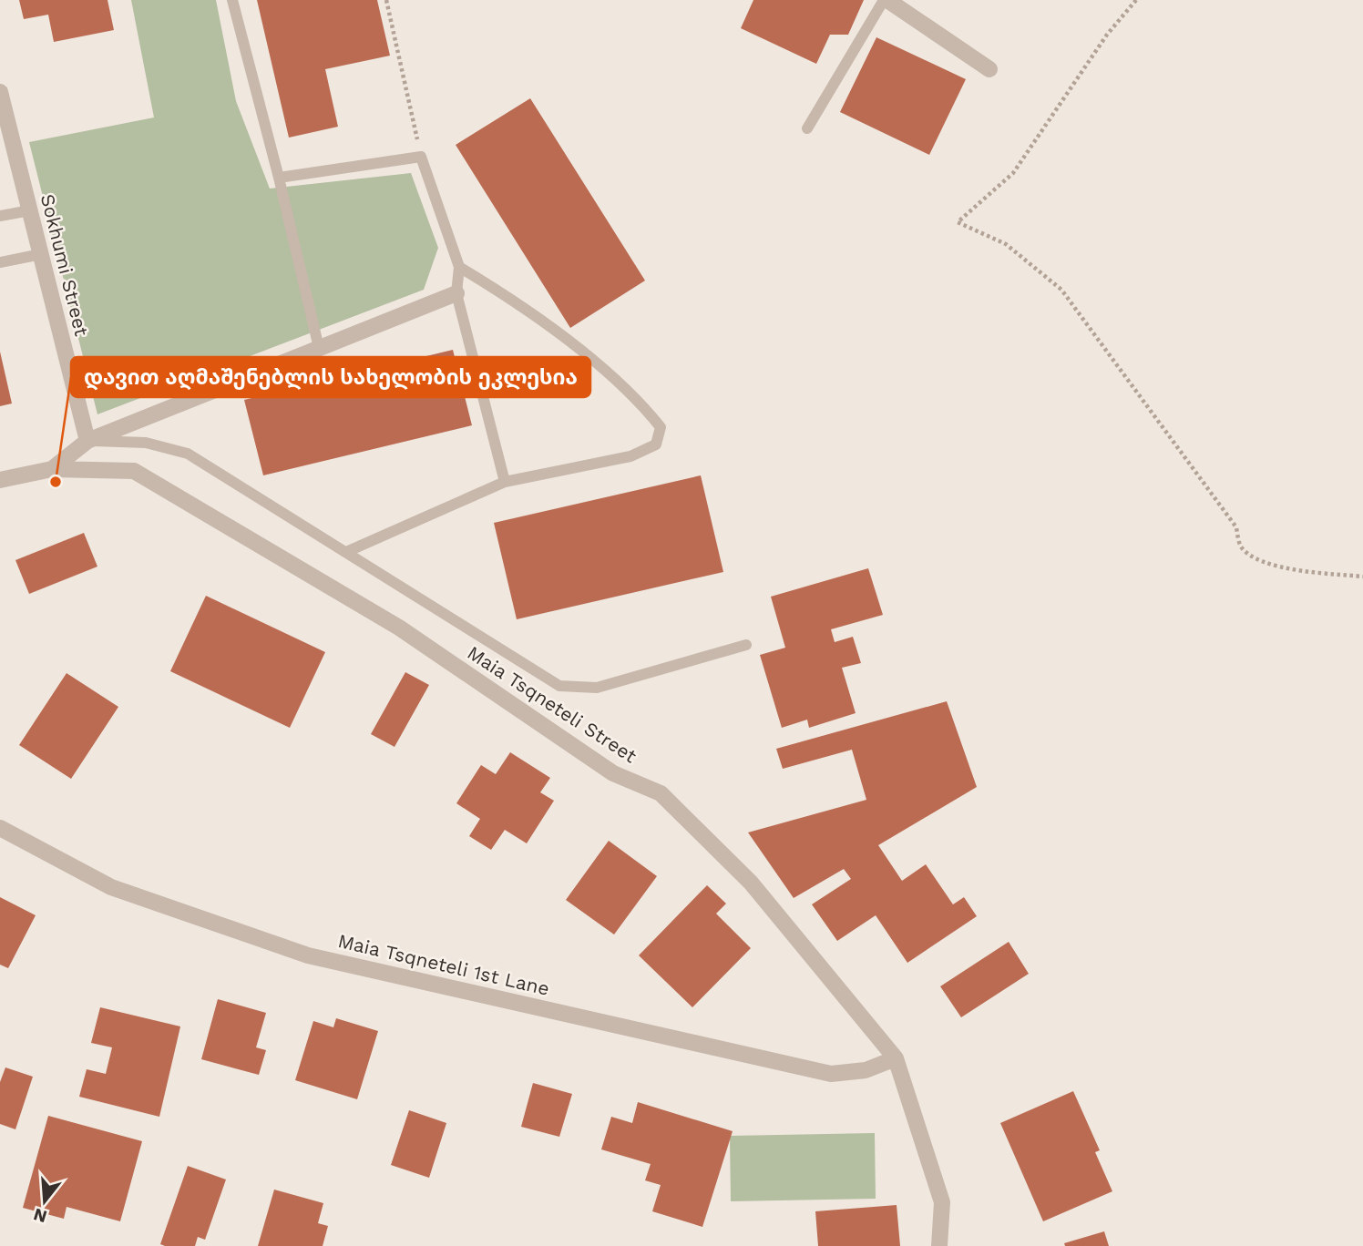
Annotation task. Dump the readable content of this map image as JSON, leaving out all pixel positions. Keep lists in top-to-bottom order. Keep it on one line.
{"streets":{"street":["Sokhumi Street","Maia Tsqneteli Street","Maia Tsqneteli 1st Lane"]},"crossings":[["Maia Tsqneteli Street","Maia Tsqneteli 1st Lane"]],"places":["დავით აღმაშენებლის სახელობის ეკლესია"],"north":"bottom"}
